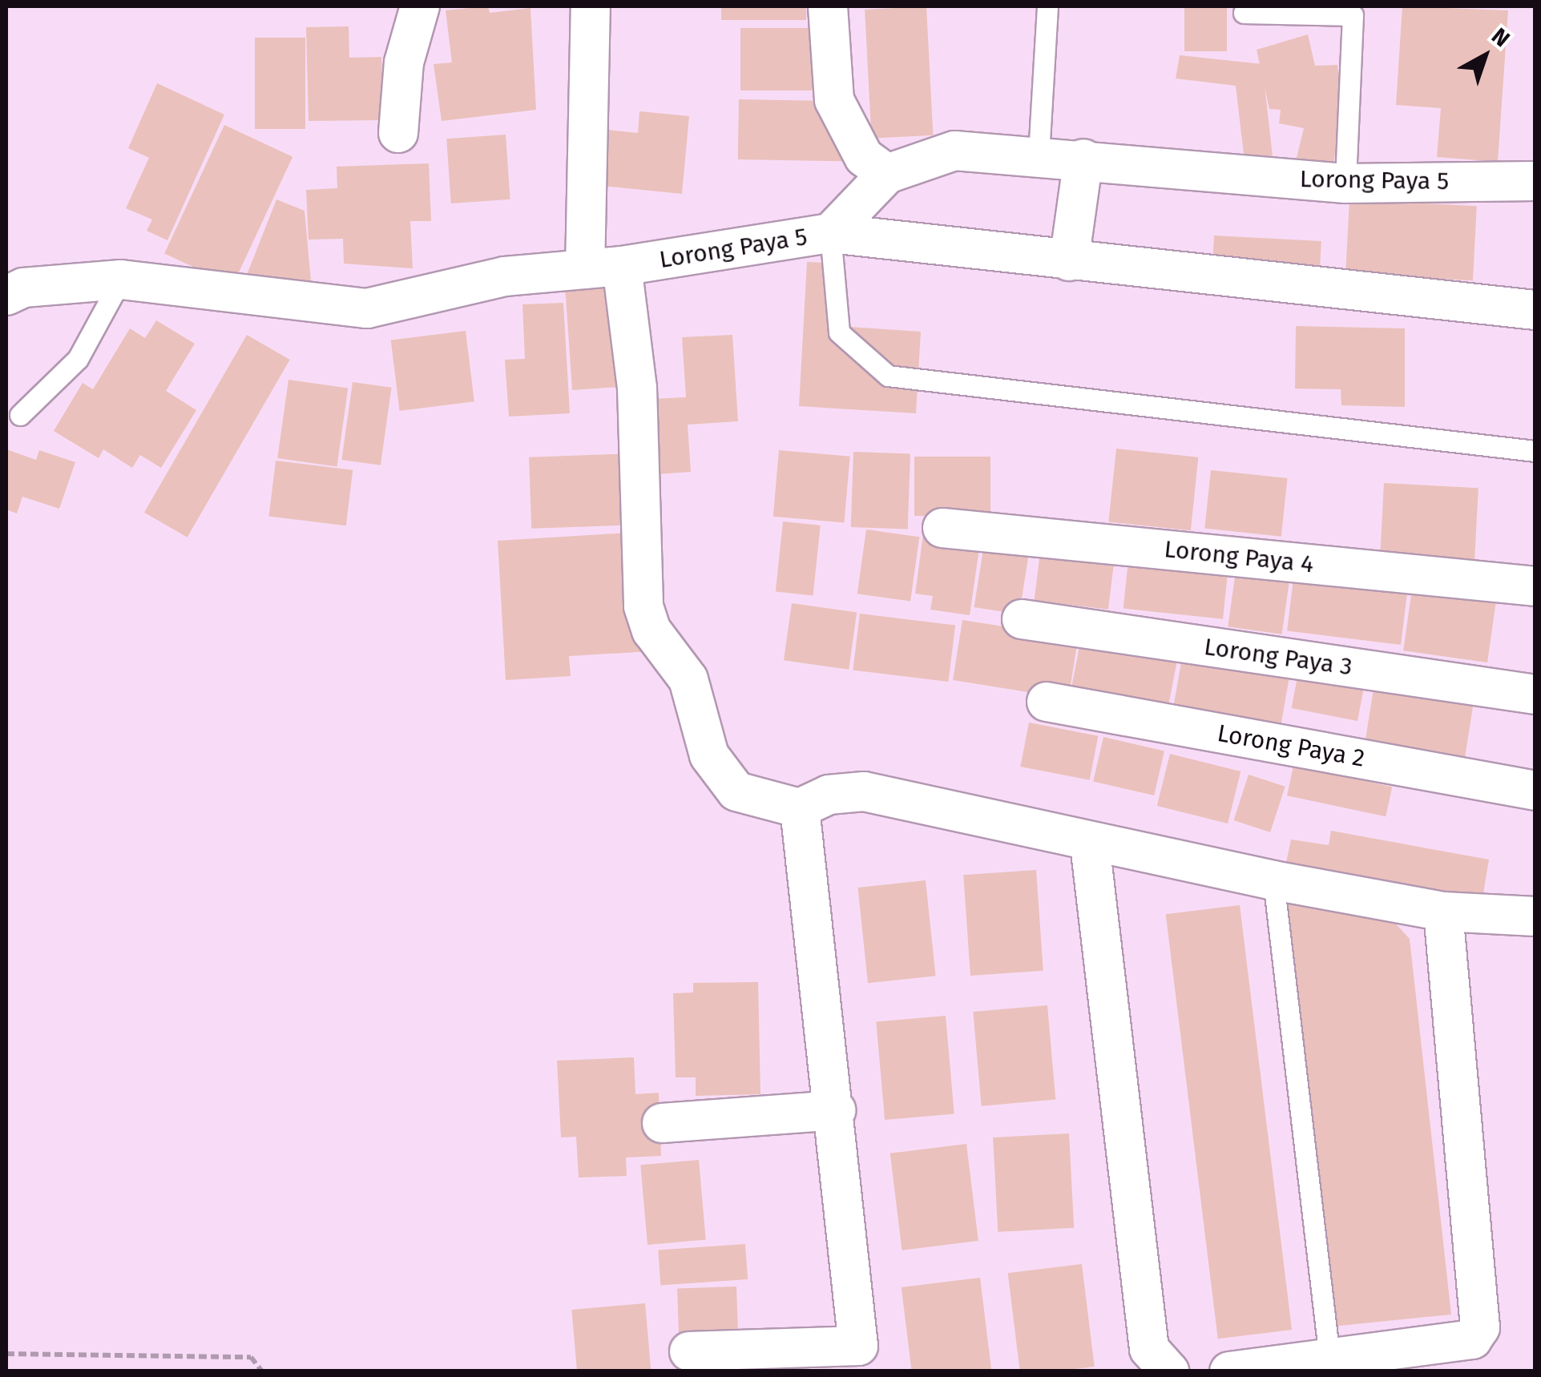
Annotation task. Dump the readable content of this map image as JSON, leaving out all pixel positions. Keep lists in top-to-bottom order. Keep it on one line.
{"streets":{"street":["Lorong Paya 5","Lorong Paya 4","Lorong Paya 3","Lorong Paya 2"]},"north":"top right"}
